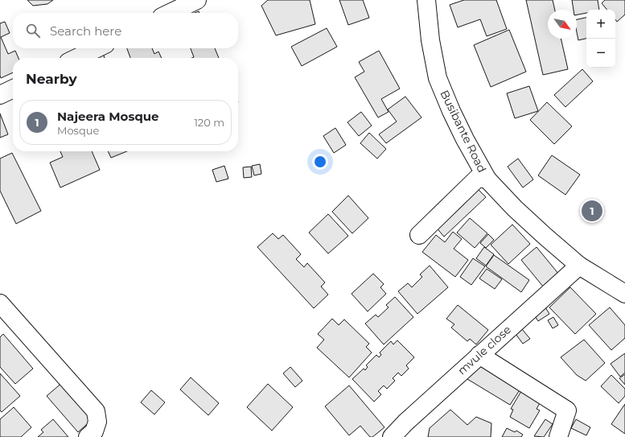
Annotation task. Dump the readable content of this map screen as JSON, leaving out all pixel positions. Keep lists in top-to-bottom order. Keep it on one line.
{"streets":{"street":["Busibante Road","mvule close"]},"crossings":[["Busibante Road","mvule close"]],"north":"bottom right","page":{"map_buttons":["+","−"],"search":"Search here","heading":"Nearby","list":[{"mark":"1","name":"Najeera Mosque","note":"Mosque","value":"120 m"}],"pins":"1"}}
